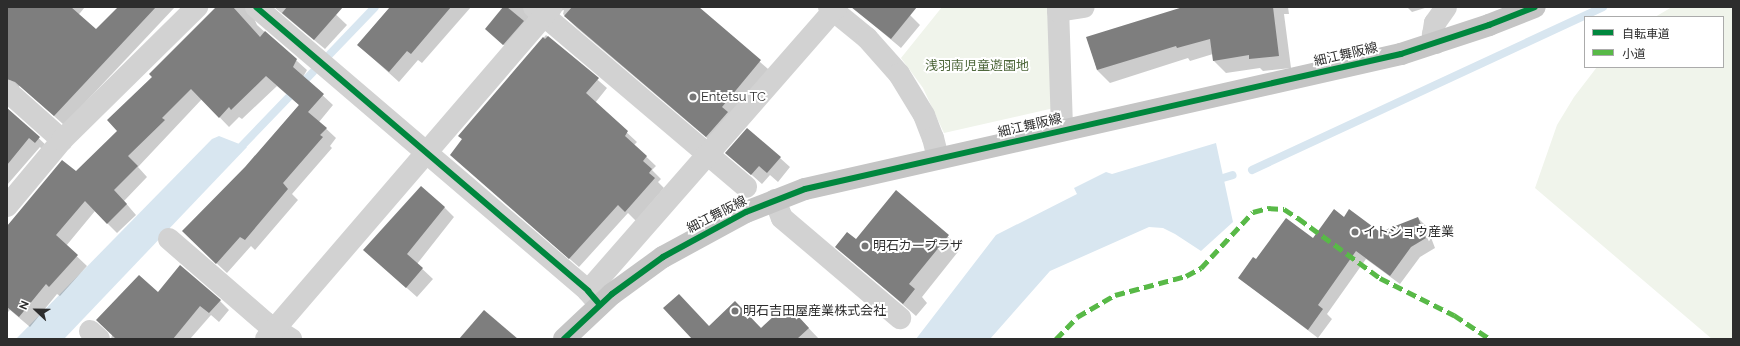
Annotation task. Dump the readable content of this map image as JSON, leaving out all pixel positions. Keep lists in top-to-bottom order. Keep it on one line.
{"streets":{"main road":["細江舞阪線"]},"parks":["浅羽南児童遊園地"],"places":["Entetsu TC","イトショウ産業","明石カープラザ","明石吉田屋産業株式会社"],"legend":["自転車道","小道"],"north":"left"}
